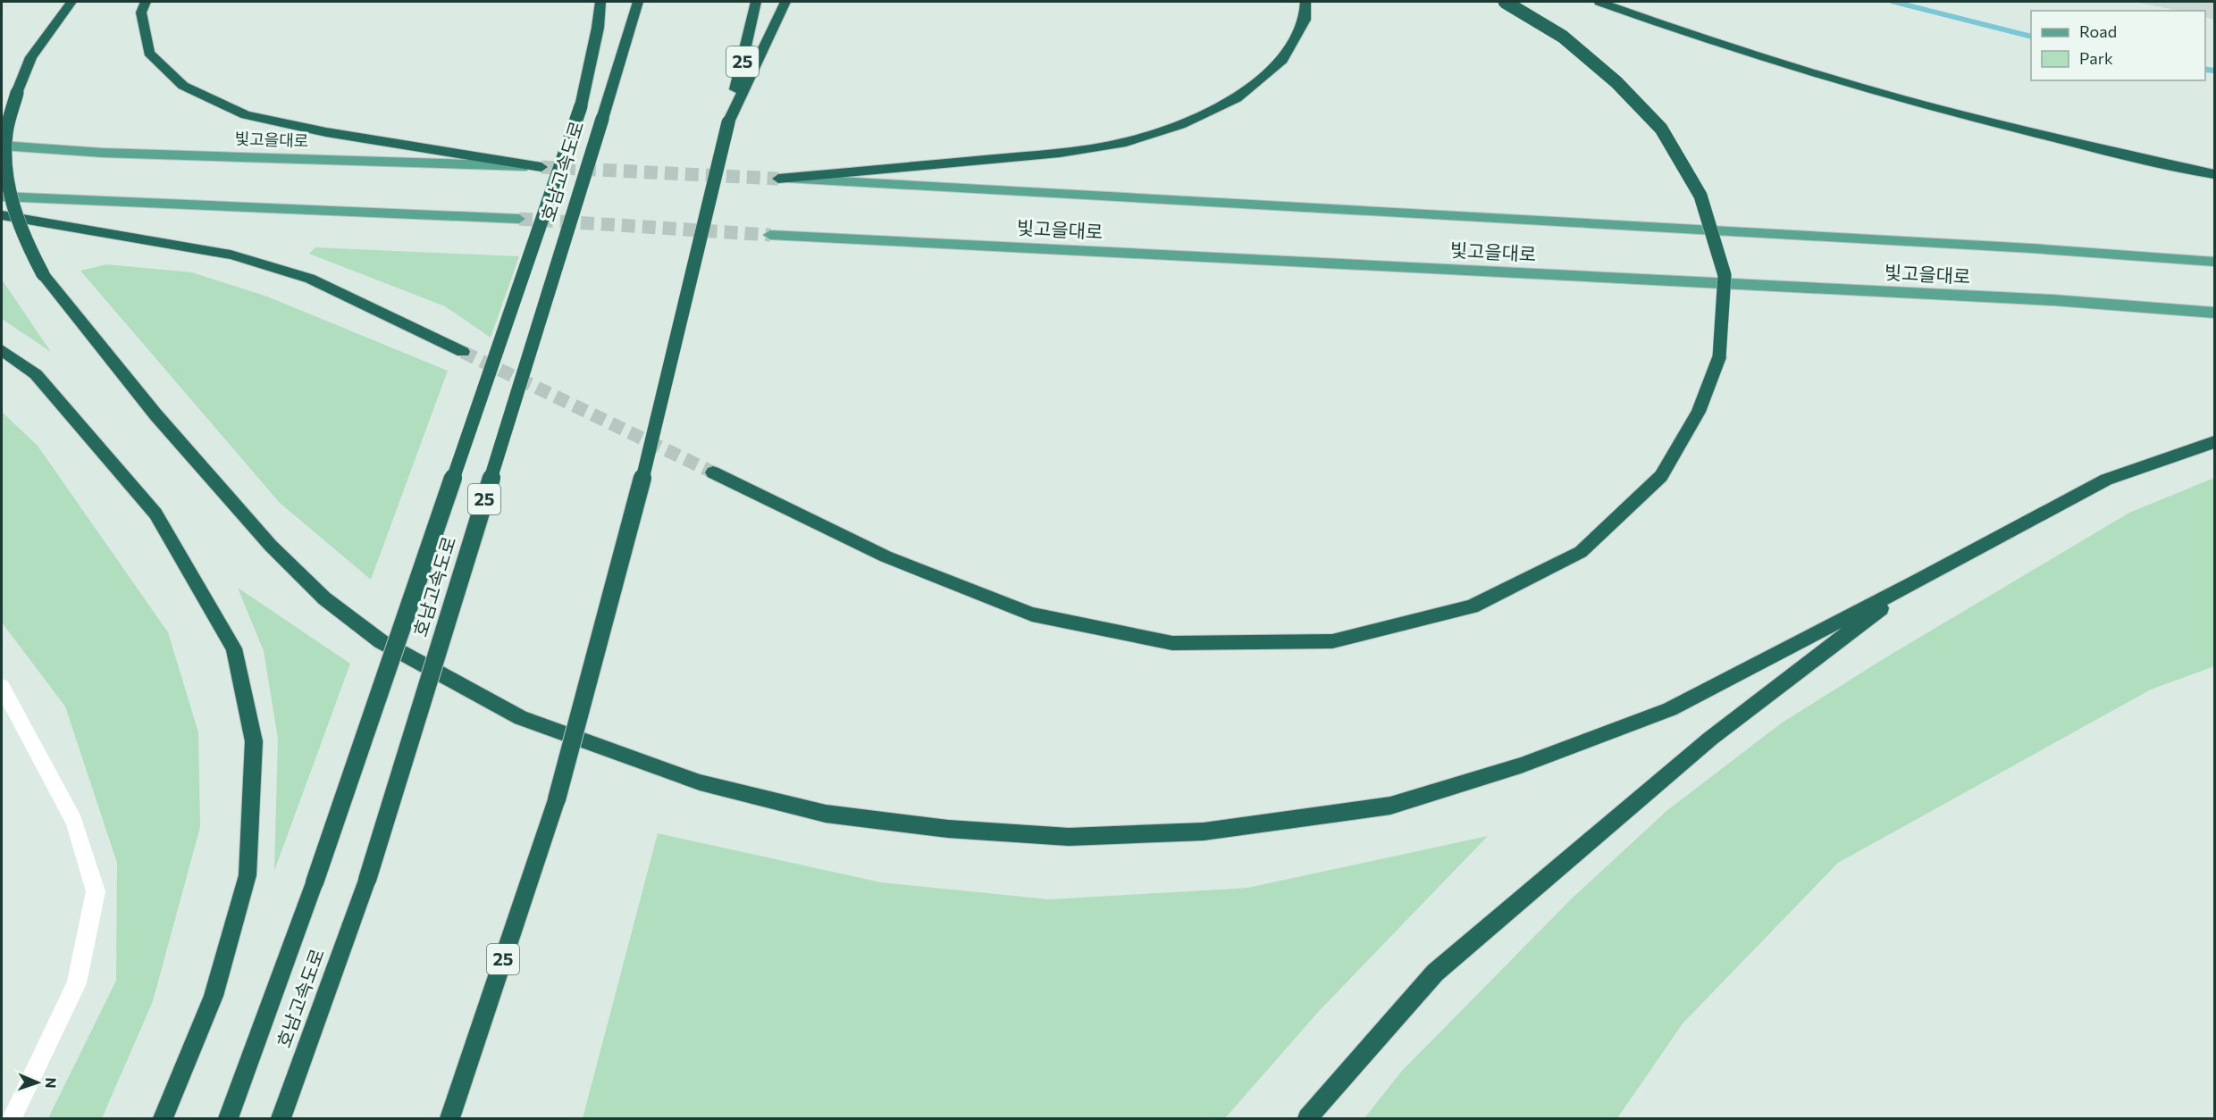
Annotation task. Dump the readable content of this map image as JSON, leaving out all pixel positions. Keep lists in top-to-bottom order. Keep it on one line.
{"streets":{"highway":["25","호남고속도로"],"main road":["빛고을대로"]},"legend":["Road","Park"],"north":"right"}
